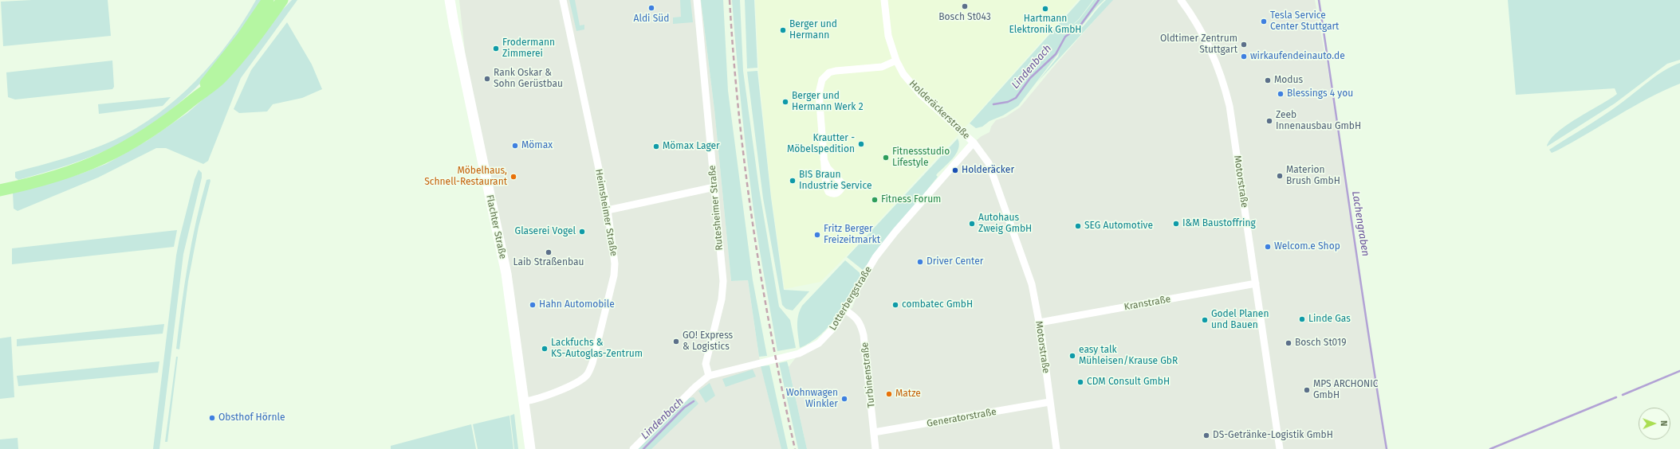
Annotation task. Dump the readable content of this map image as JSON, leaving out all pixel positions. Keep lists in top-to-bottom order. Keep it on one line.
{"streets":{"main road":["Flachter Straße"],"street":["Holderäckerstraße","Motorstraße","Rutesheimer Straße","Heimsheimer Straße","Lotterbergstraße","Kranstraße","Turbinenstraße","Generatorstraße"]},"crossings":[["Holderäckerstraße","Motorstraße"],["Holderäckerstraße","Lotterbergstraße"],["Motorstraße","Lotterbergstraße"],["Motorstraße","Kranstraße"],["Motorstraße","Generatorstraße"],["Rutesheimer Straße","Lotterbergstraße"],["Heimsheimer Straße","Flachter Straße"],["Lotterbergstraße","Turbinenstraße"],["Turbinenstraße","Generatorstraße"]],"water":["Lindenbach","Lachengraben"],"places":["Bosch St043","Aldi Süd","Hartmann Elektronik GmbH","Tesla Service Center Stuttgart","Berger und Hermann","Oldtimer Zentrum Stuttgart","Frodermann Zimmerei","wirkaufendeinauto.de","Rank Oskar & Sohn Gerüstbau","Modus","Blessings 4 you","Berger und Hermann Werk 2","Zeeb Innenausbau GmbH","Krautter - Möbelspedition","Mömax","Mömax Lager","Fitnessstudio Lifestyle","Holderäcker","Materion Brush GmbH","Möbelhaus, Schnell-Restaurant","BIS Braun Industrie Service","Fitness Forum","Autohaus Zweig GmbH","I&M Baustoffring","SEG Automotive","Glaserei Vogel","Fritz Berger Freizeitmarkt","Welcom.e Shop","Laib Straßenbau","Driver Center","Hahn Automobile","combatec GmbH","Linde Gas","Godel Planen und Bauen","GO! Express & Logistics","Bosch St019","Lackfuchs & KS-Autoglas-Zentrum","easy talk Mühleisen/Krause GbR","CDM Consult GmbH","MPS ARCHONIC GmbH","Matze","Wohnwagen Winkler","Obsthof Hörnle","DS-Getränke-Logistik GmbH"],"north":"right"}
